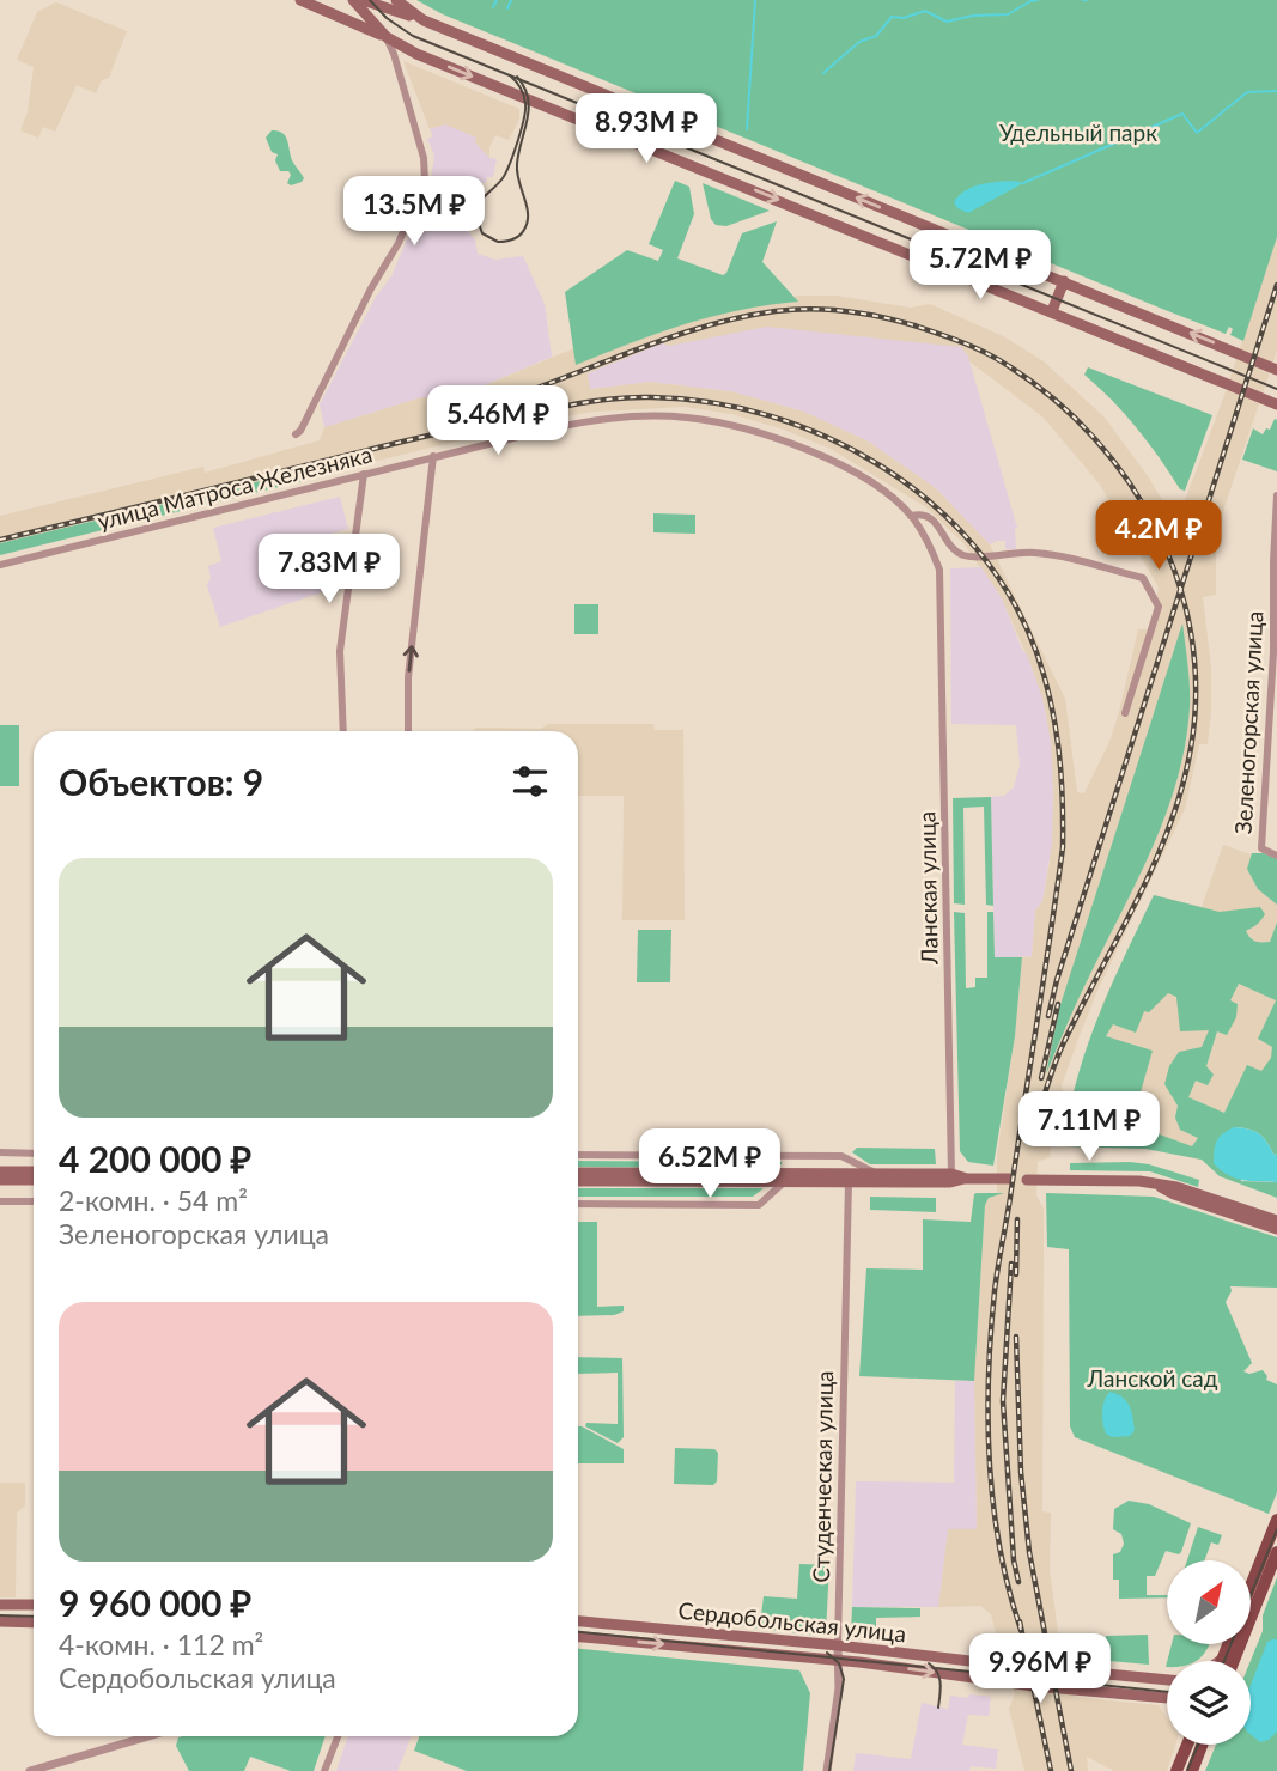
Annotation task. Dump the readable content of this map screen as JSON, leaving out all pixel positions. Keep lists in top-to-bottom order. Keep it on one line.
{"streets":{"main road":["Сердобольская улица"],"street":["улица Матроса Железняка","Зеленогорская улица","Ланская улица","Студенческая улица"]},"crossings":[["улица Матроса Железняка","Ланская улица"],["Студенческая улица","Сердобольская улица"]],"parks":["Удельный парк","Ланской сад"],"north":"top right","page":{"price":["8.93M ₽","13.5M ₽","5.72M ₽","5.46M ₽","4.2M ₽","7.83M ₽","7.11M ₽","6.52M ₽","9.96M ₽"],"heading":"Объектов: 9","list":[{"name":"4 200 000 ₽","note":"2-комн. · 54 m² · Зеленогорская улица"},{"name":"9 960 000 ₽","note":"4-комн. · 112 m² · Сердобольская улица"}]}}
